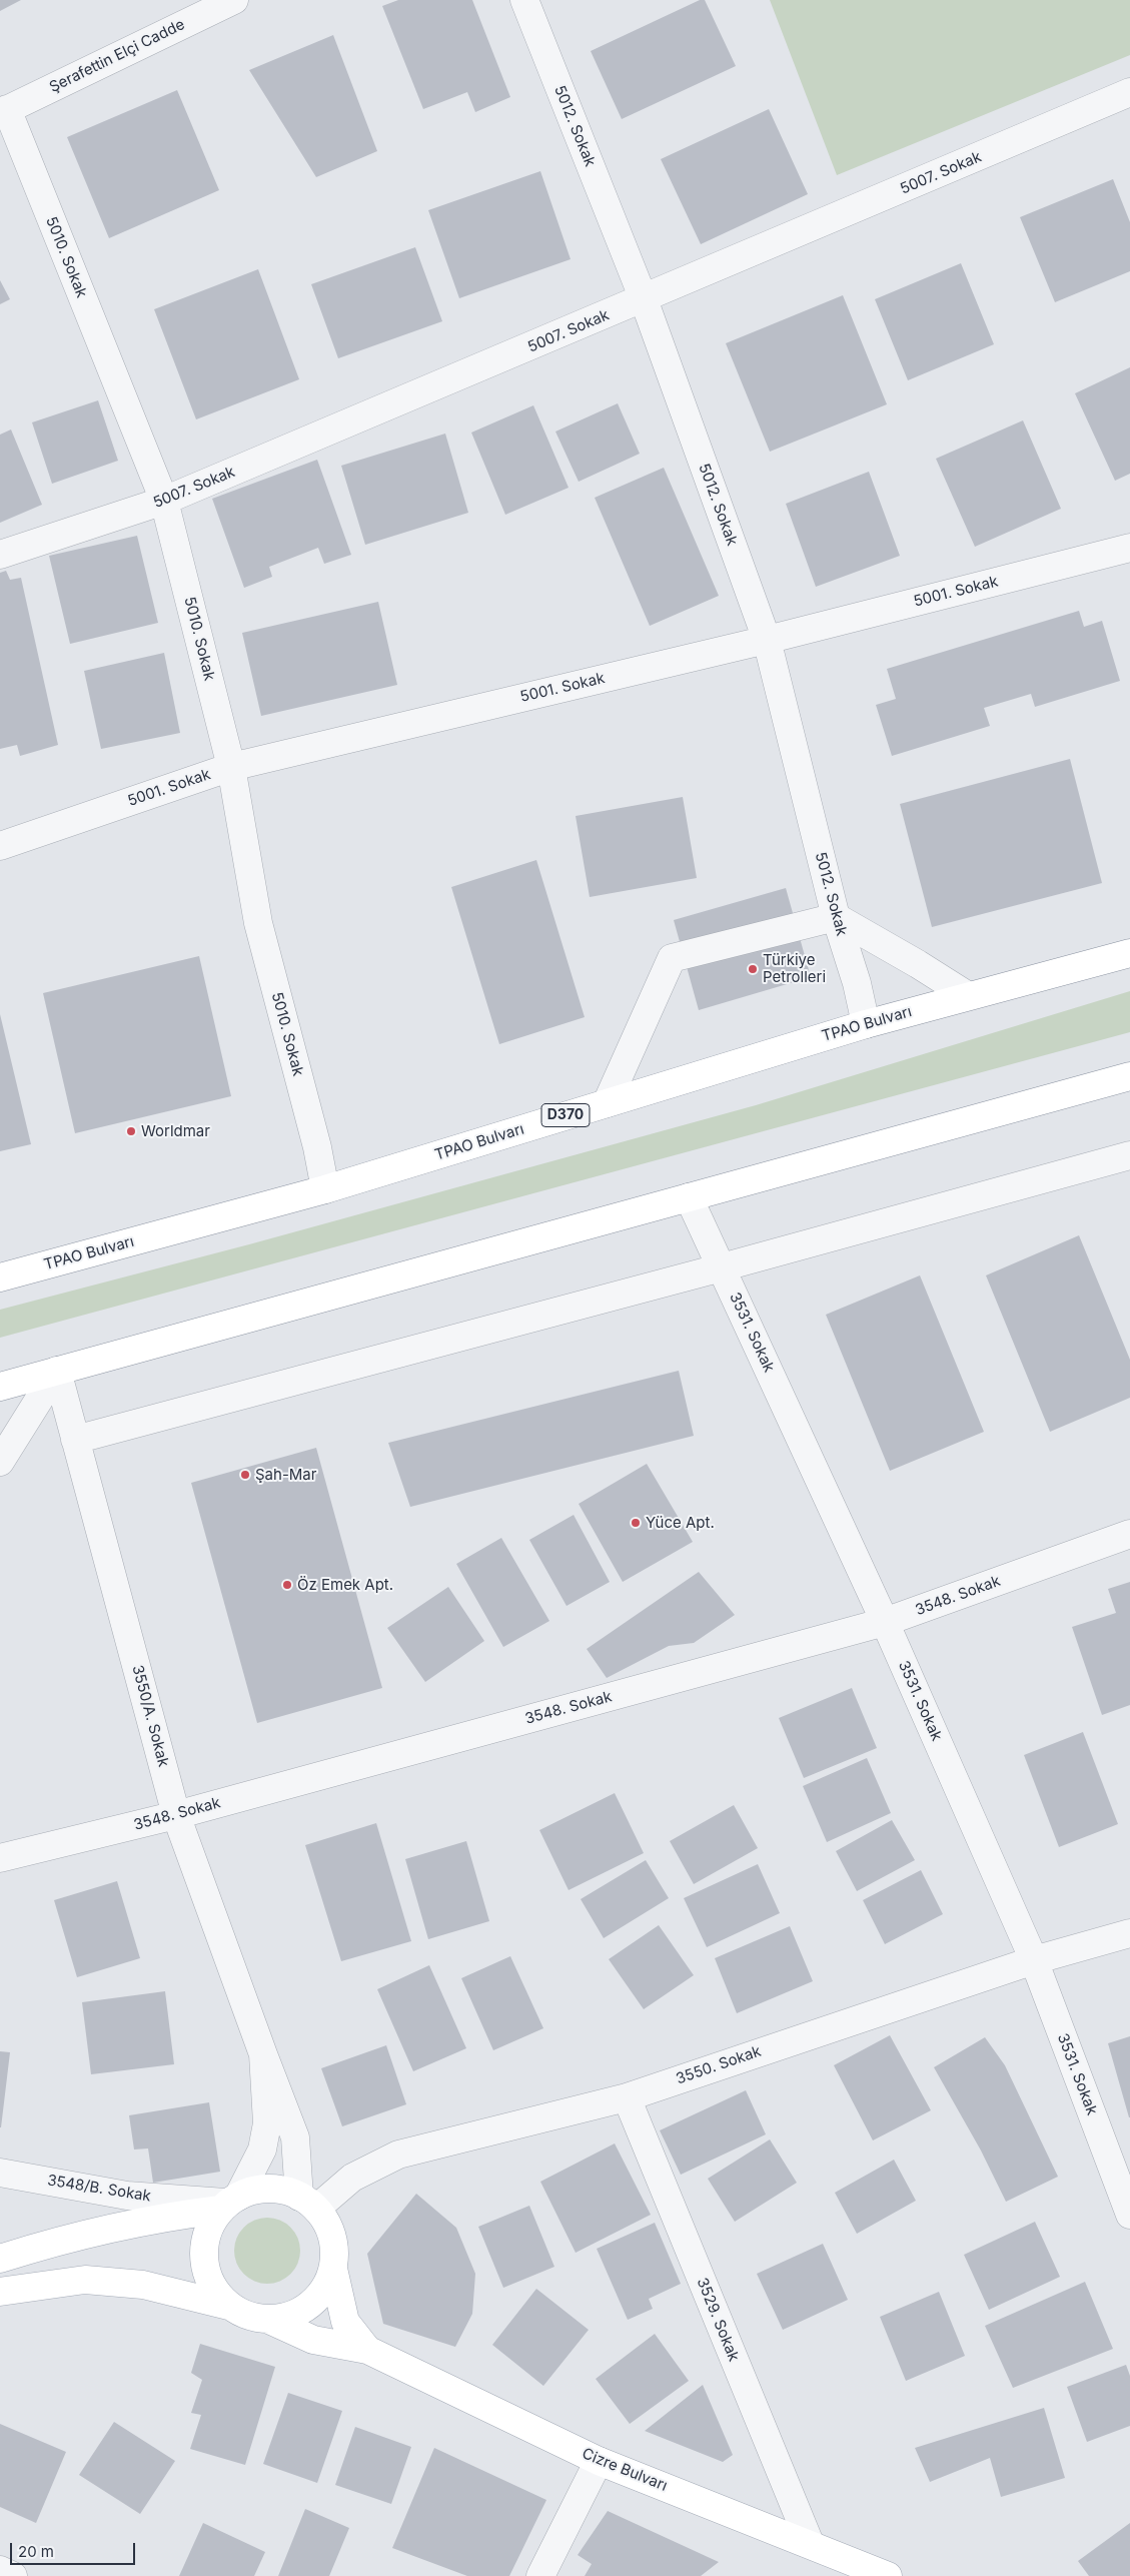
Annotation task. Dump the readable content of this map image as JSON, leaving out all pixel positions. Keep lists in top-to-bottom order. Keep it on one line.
{"streets":{"main road":["TPAO Bulvarı","D370","Cizre Bulvarı"],"street":["Şerafettin Elçi Cadde","5012. Sokak","5007. Sokak","5010. Sokak","5001. Sokak","3531. Sokak","3548. Sokak","3550/A. Sokak","3550. Sokak","3548/B. Sokak","3529. Sokak"]},"crossings":[["Şerafettin Elçi Cadde","5010. Sokak"],["5012. Sokak","5007. Sokak"],["5012. Sokak","5001. Sokak"],["5012. Sokak","TPAO Bulvarı"],["5007. Sokak","5010. Sokak"],["5010. Sokak","5001. Sokak"],["5010. Sokak","TPAO Bulvarı"],["3531. Sokak","3548. Sokak"],["3531. Sokak","3550. Sokak"],["3548. Sokak","3550/A. Sokak"],["3550/A. Sokak","3550. Sokak"],["3550/A. Sokak","3548/B. Sokak"],["3550. Sokak","3548/B. Sokak"],["3550. Sokak","3529. Sokak"],["3529. Sokak","Cizre Bulvarı"]],"places":["Türkiye Petrolleri","Worldmar","Şah-Mar","Yüce Apt.","Öz Emek Apt."],"scale_bar":"20 m"}
